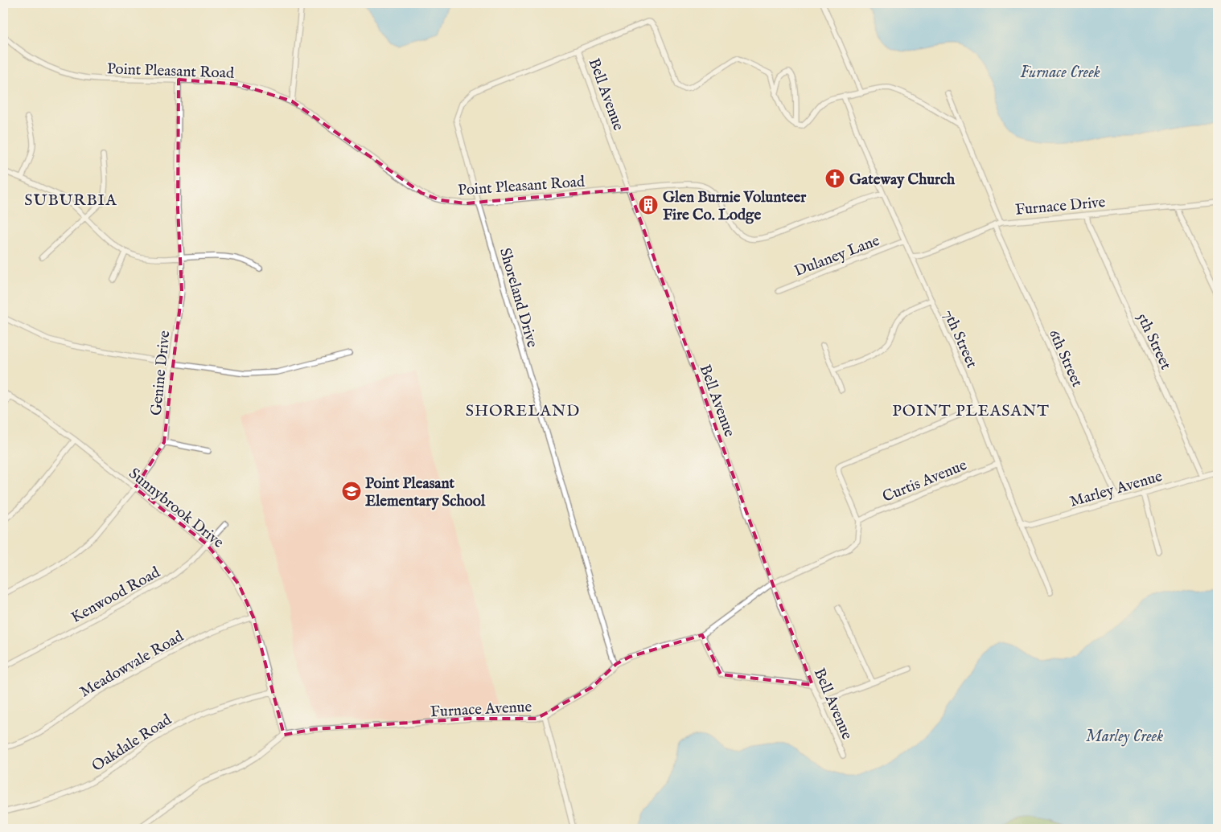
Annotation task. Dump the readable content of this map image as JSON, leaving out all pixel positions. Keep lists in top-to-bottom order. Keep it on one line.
{"streets":{"street":["Point Pleasant Road","Bell Avenue","Furnace Drive","Dulaney Lane","Shoreland Drive","7th Street","5th Street","6th Street","Genine Drive","Curtis Avenue","Marley Avenue","Sunnybrook Drive","Kenwood Road","Meadowvale Road","Furnace Avenue","Oakdale Road"]},"crossings":[["Point Pleasant Road","Bell Avenue"],["Point Pleasant Road","Shoreland Drive"],["Point Pleasant Road","7th Street"],["Point Pleasant Road","Genine Drive"],["Bell Avenue","Shoreland Drive"],["Bell Avenue","Furnace Avenue"],["Furnace Drive","7th Street"],["Furnace Drive","5th Street"],["Furnace Drive","6th Street"],["Dulaney Lane","7th Street"],["Shoreland Drive","Furnace Avenue"],["7th Street","Curtis Avenue"],["7th Street","Marley Avenue"],["5th Street","Marley Avenue"],["6th Street","Marley Avenue"],["Genine Drive","Sunnybrook Drive"],["Curtis Avenue","Furnace Avenue"],["Sunnybrook Drive","Kenwood Road"],["Sunnybrook Drive","Meadowvale Road"],["Sunnybrook Drive","Furnace Avenue"],["Sunnybrook Drive","Oakdale Road"]],"districts":["SUBURBIA","SHORELAND","POINT PLEASANT"],"water":["Furnace Creek","Marley Creek"],"places":{"church":["Gateway Church"],"building":["Glen Burnie Volunteer Fire Co. Lodge"],"school or university":["Point Pleasant Elementary School"]}}
